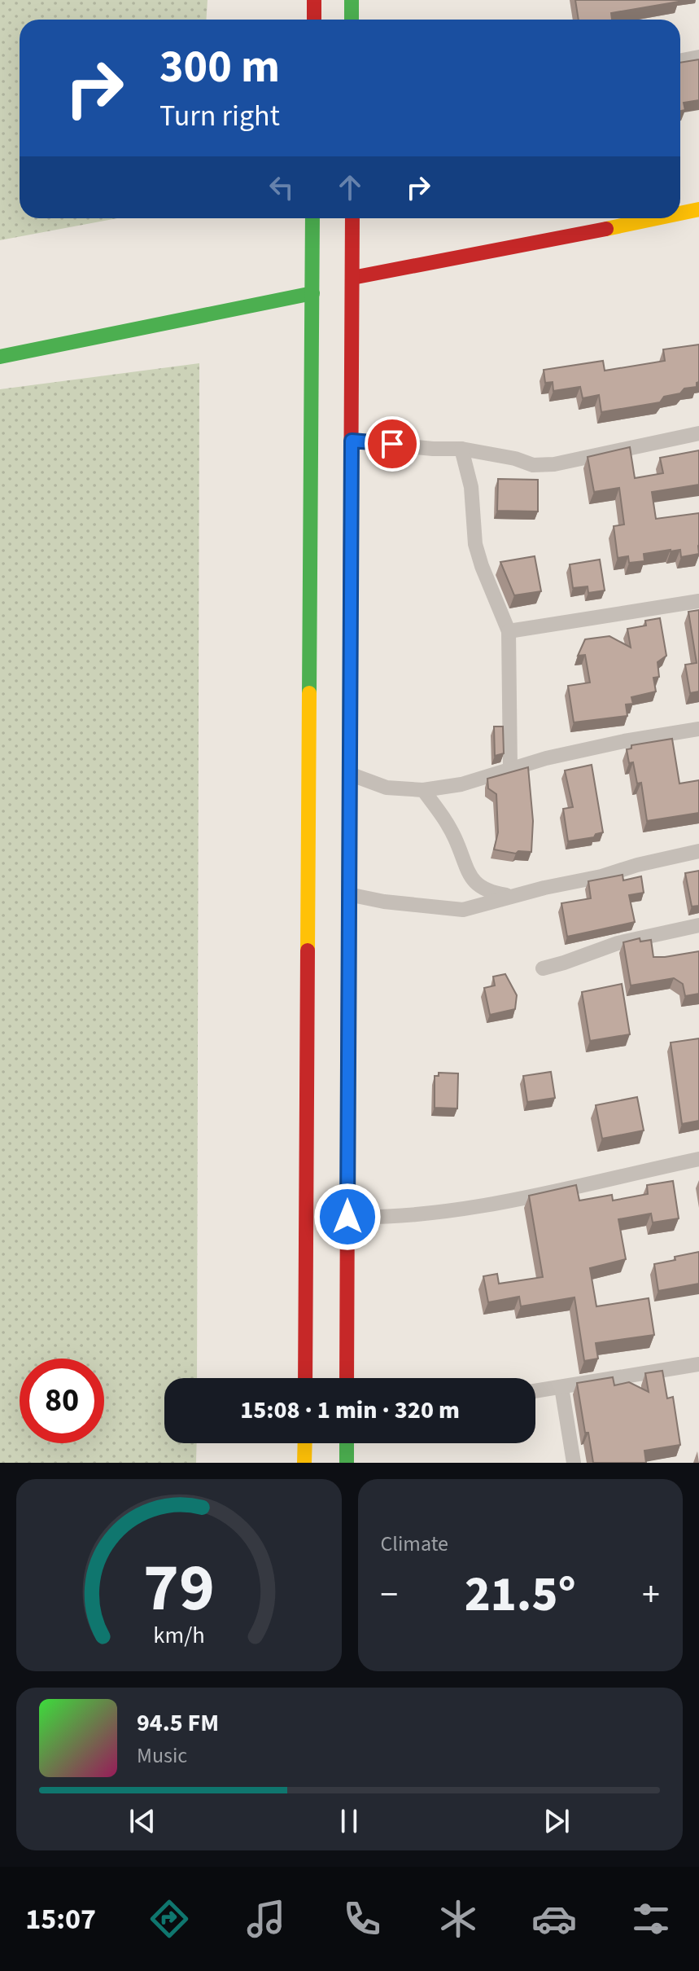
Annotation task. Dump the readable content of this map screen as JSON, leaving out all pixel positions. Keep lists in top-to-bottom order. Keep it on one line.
{"page":{"turn":["300 m","Turn right"],"limit":"80","trip":"15:08 · 1 min · 320 m","tile":"Climate","heat":["−","21.5°","+"],"song":["94.5 FM","Music"],"tabs":"15:07","gauge":["79","km/h"]}}
